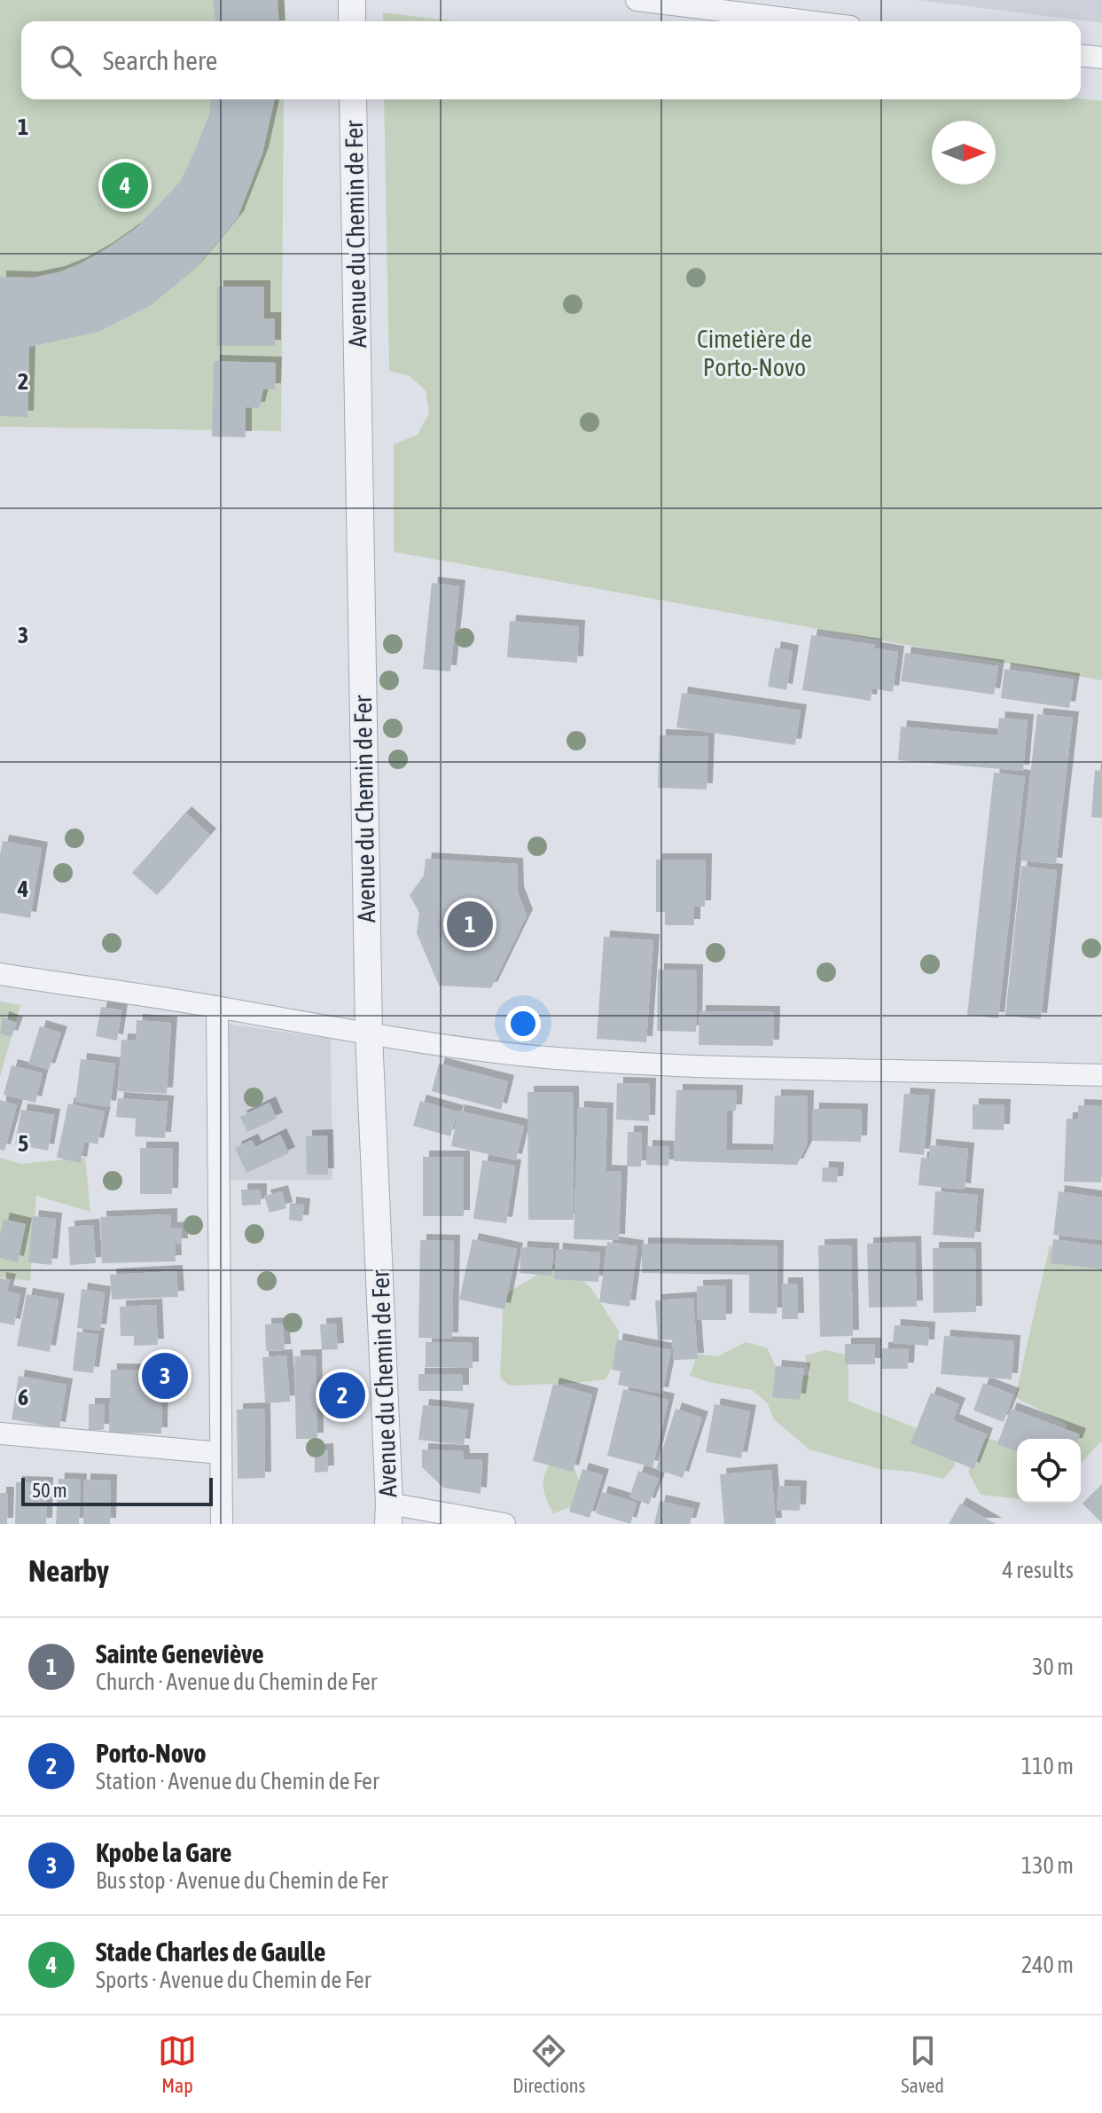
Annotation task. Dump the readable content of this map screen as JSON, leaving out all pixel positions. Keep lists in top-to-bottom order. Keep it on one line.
{"streets":{"street":["Avenue du Chemin de Fer"]},"parks":["Cimetière de Porto-Novo"],"scale_bar":"50 m","north":"right","page":{"search":"Search here","pins":["4","1","3","2"],"scale":"50 m","heading":["Nearby","4 results"],"list":[{"mark":"1","name":"Sainte Geneviève","note":"Church · Avenue du Chemin de Fer","value":"30 m"},{"mark":"2","name":"Porto-Novo","note":"Station · Avenue du Chemin de Fer","value":"110 m"},{"mark":"3","name":"Kpobe la Gare","note":"Bus stop · Avenue du Chemin de Fer","value":"130 m"},{"mark":"4","name":"Stade Charles de Gaulle","note":"Sports · Avenue du Chemin de Fer","value":"240 m"}],"nav":["Map","Directions","Saved"]},"grid":{"rows":["1","2","3","4","5","6"]}}
